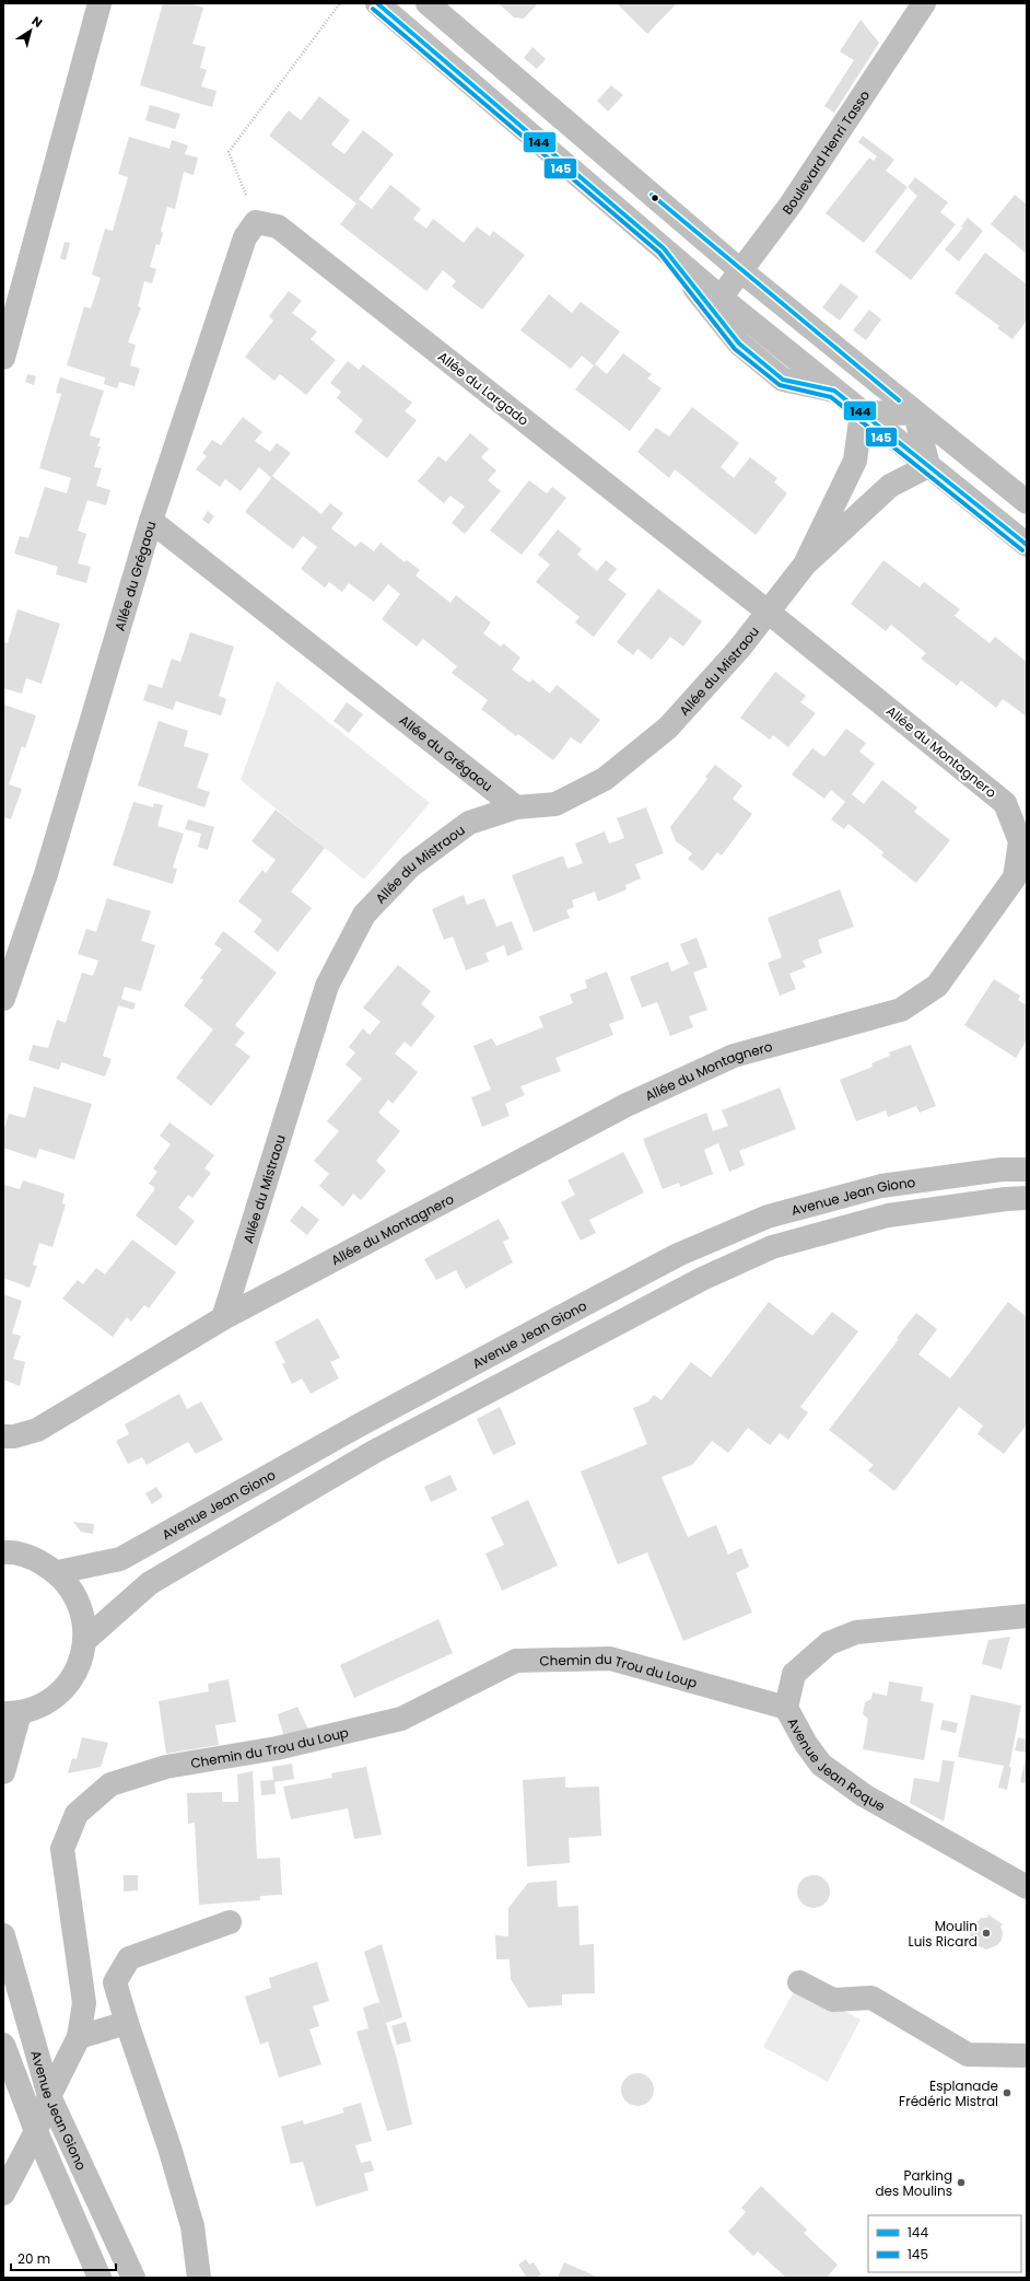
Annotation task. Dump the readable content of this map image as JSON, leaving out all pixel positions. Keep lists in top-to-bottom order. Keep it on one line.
{"streets":{"street":["Boulevard Henri Tasso","Allée du Largado","Allée du Grégaou","Allée du Mistraou","Allée du Montagnero","Avenue Jean Giono","Chemin du Trou du Loup","Avenue Jean Roque"]},"crossings":[["Allée du Largado","Allée du Mistraou"],["Allée du Largado","Allée du Montagnero"],["Allée du Grégaou","Allée du Mistraou"],["Allée du Mistraou","Allée du Montagnero"],["Avenue Jean Giono","Chemin du Trou du Loup"],["Chemin du Trou du Loup","Avenue Jean Roque"]],"places":["Moulin Luis Ricard","Esplanade Frédéric Mistral","Parking des Moulins"],"lines":["transit line 144","transit line 145"],"legend":["144","145"],"scale_bar":"20 m","north":"top right"}
